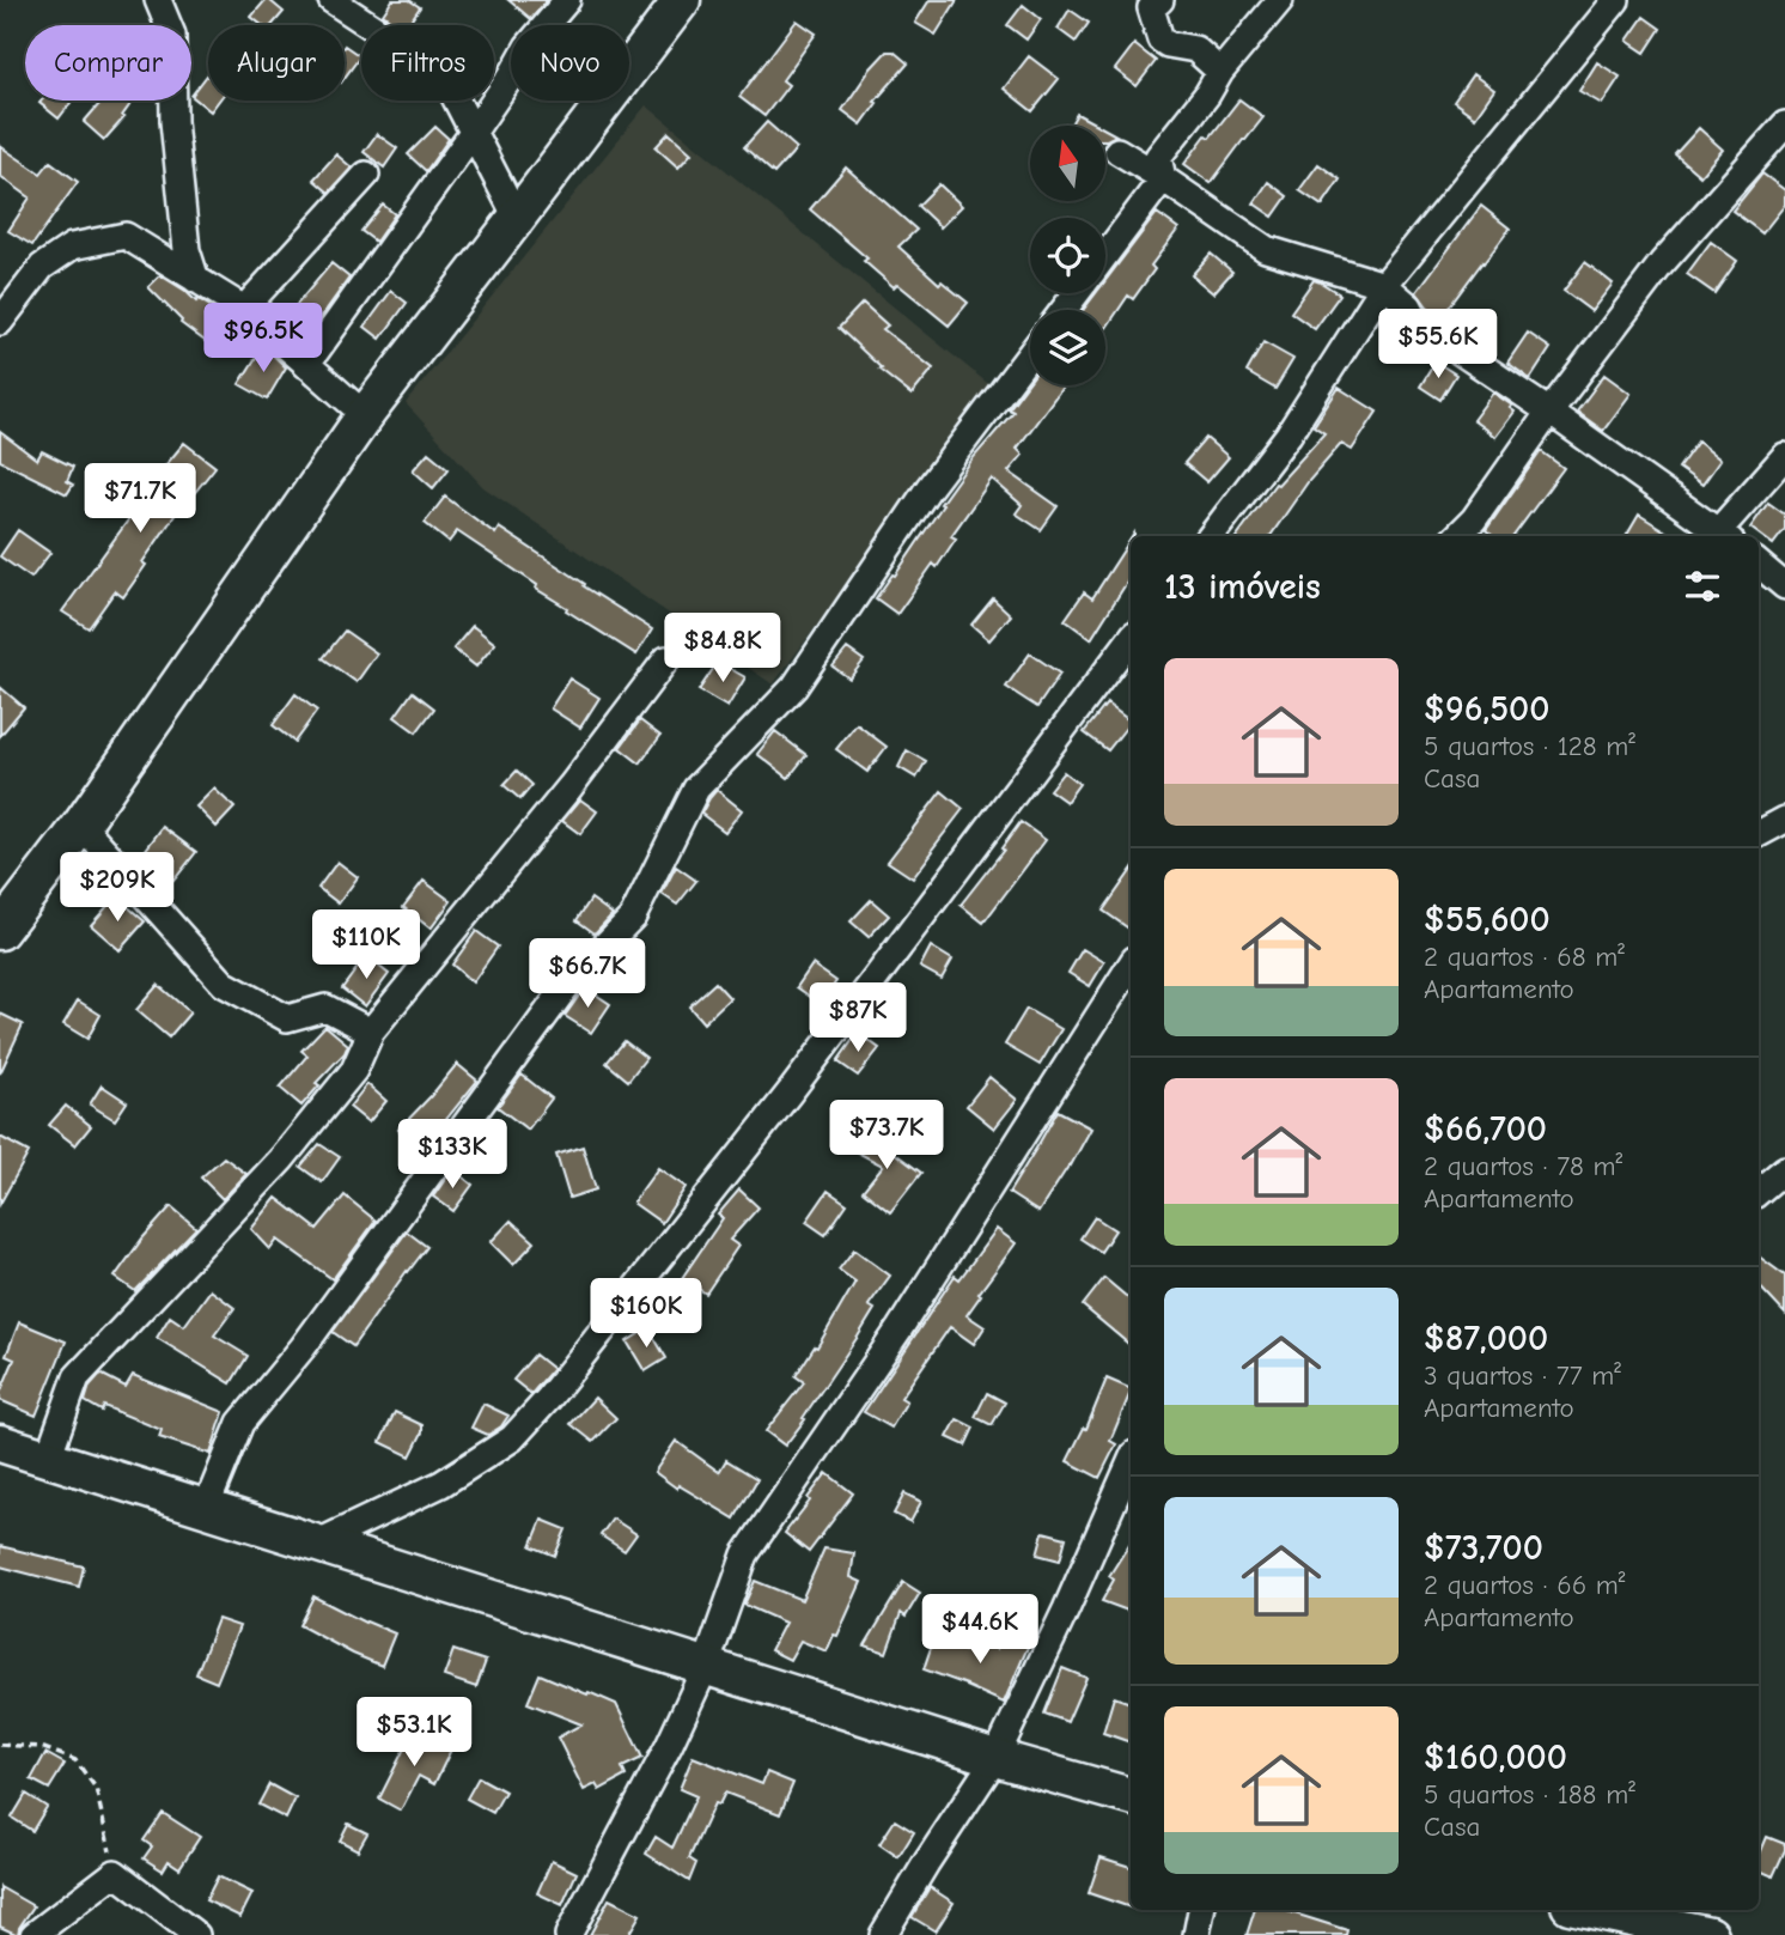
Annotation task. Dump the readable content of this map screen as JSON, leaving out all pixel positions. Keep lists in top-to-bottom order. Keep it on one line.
{"north":"top","page":{"chip":["Comprar","Alugar","Filtros","Novo"],"price":["$96.5K","$55.6K","$71.7K","$84.8K","$209K","$110K","$66.7K","$87K","$73.7K","$133K","$160K","$44.6K","$53.1K"],"heading":"13 imóveis","list":[{"name":"$96,500","note":"5 quartos · 128 m² · Casa"},{"name":"$55,600","note":"2 quartos · 68 m² · Apartamento"},{"name":"$66,700","note":"2 quartos · 78 m² · Apartamento"},{"name":"$87,000","note":"3 quartos · 77 m² · Apartamento"},{"name":"$73,700","note":"2 quartos · 66 m² · Apartamento"},{"name":"$160,000","note":"5 quartos · 188 m² · Casa"}]}}
